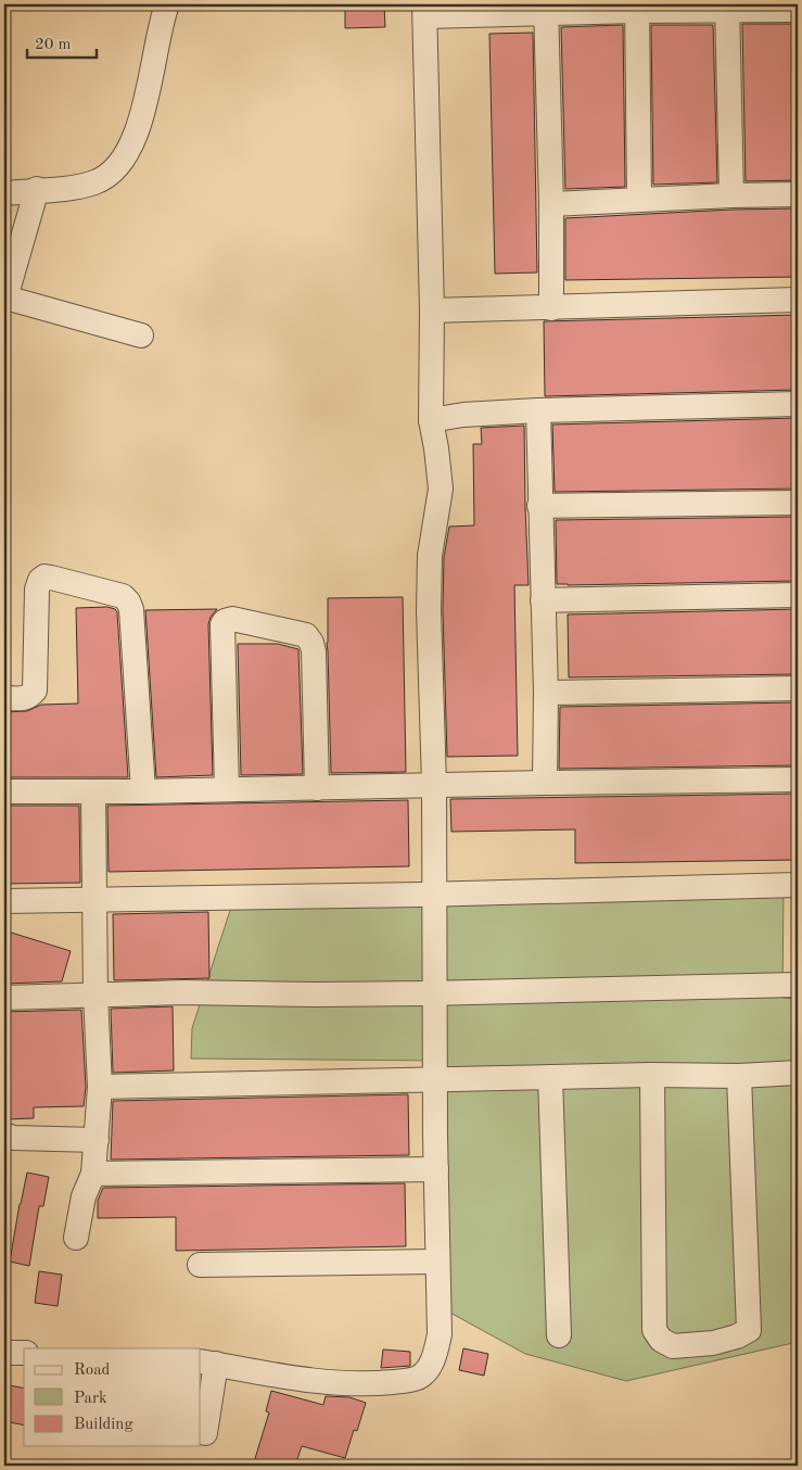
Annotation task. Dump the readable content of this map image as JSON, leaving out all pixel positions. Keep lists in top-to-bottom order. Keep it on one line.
{"legend":["Road","Park","Building"],"scale_bar":"20 m"}
